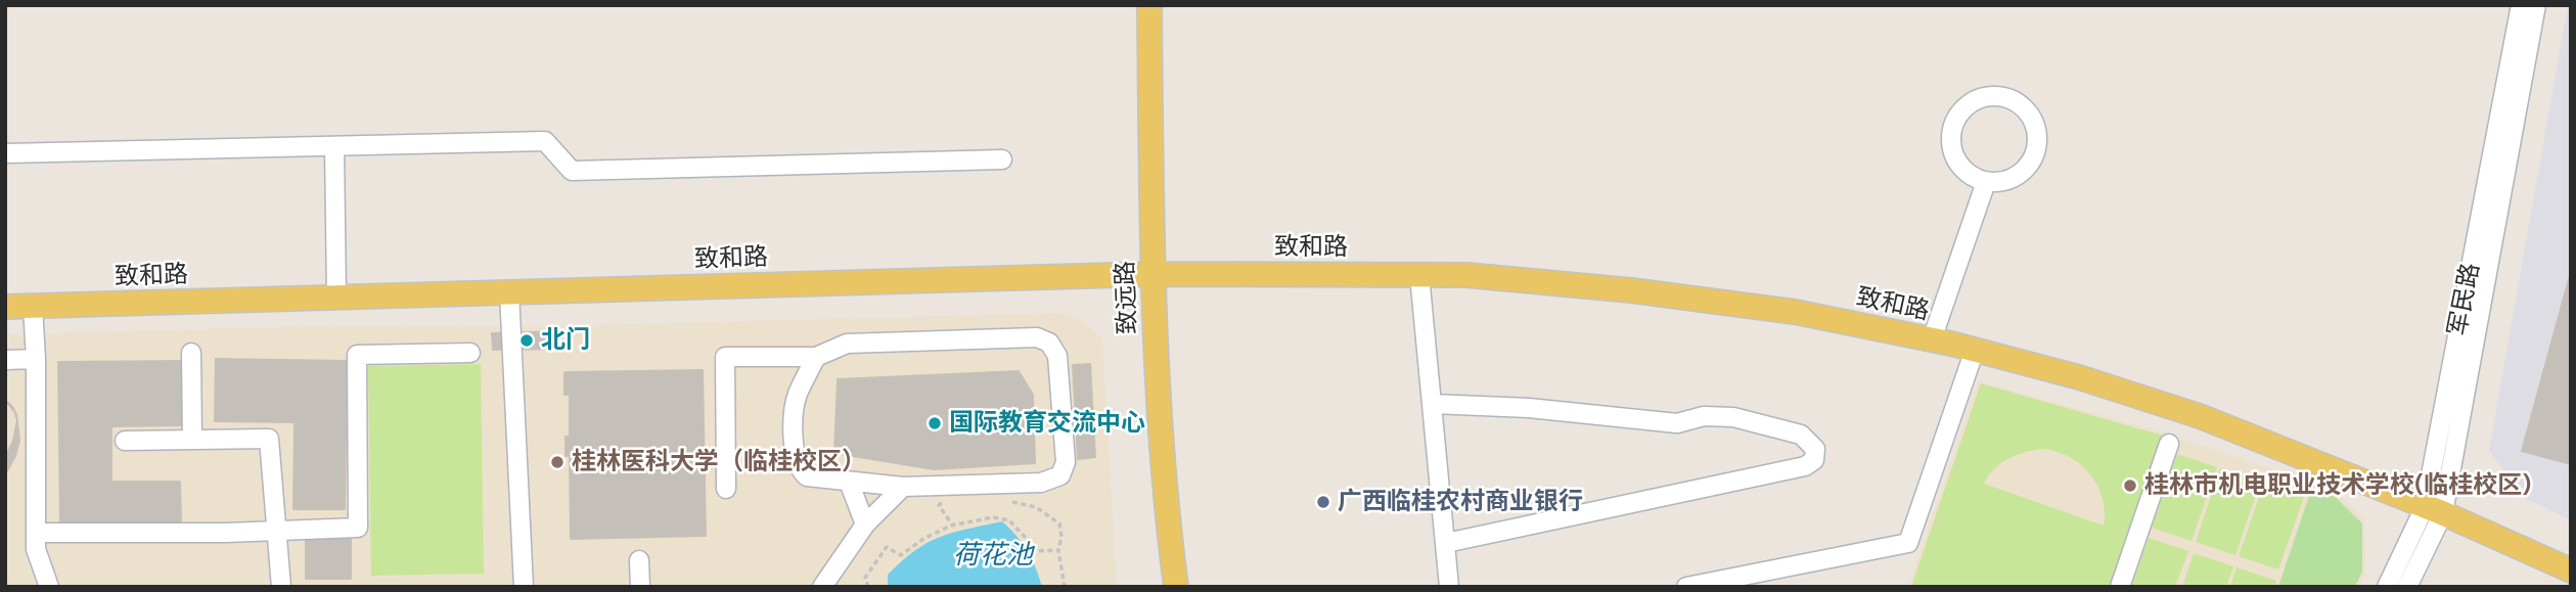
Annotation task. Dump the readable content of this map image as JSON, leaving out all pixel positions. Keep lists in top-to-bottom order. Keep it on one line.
{"streets":{"main road":["致和路","致远路"],"street":["军民路"]},"crossings":[["致和路","致远路"],["致和路","军民路"]],"water":["荷花池"],"places":["北门","国际教育交流中心","桂林医科大学（临桂校区）","桂林市机电职业技术学校(临桂校区)","广西临桂农村商业银行"]}
